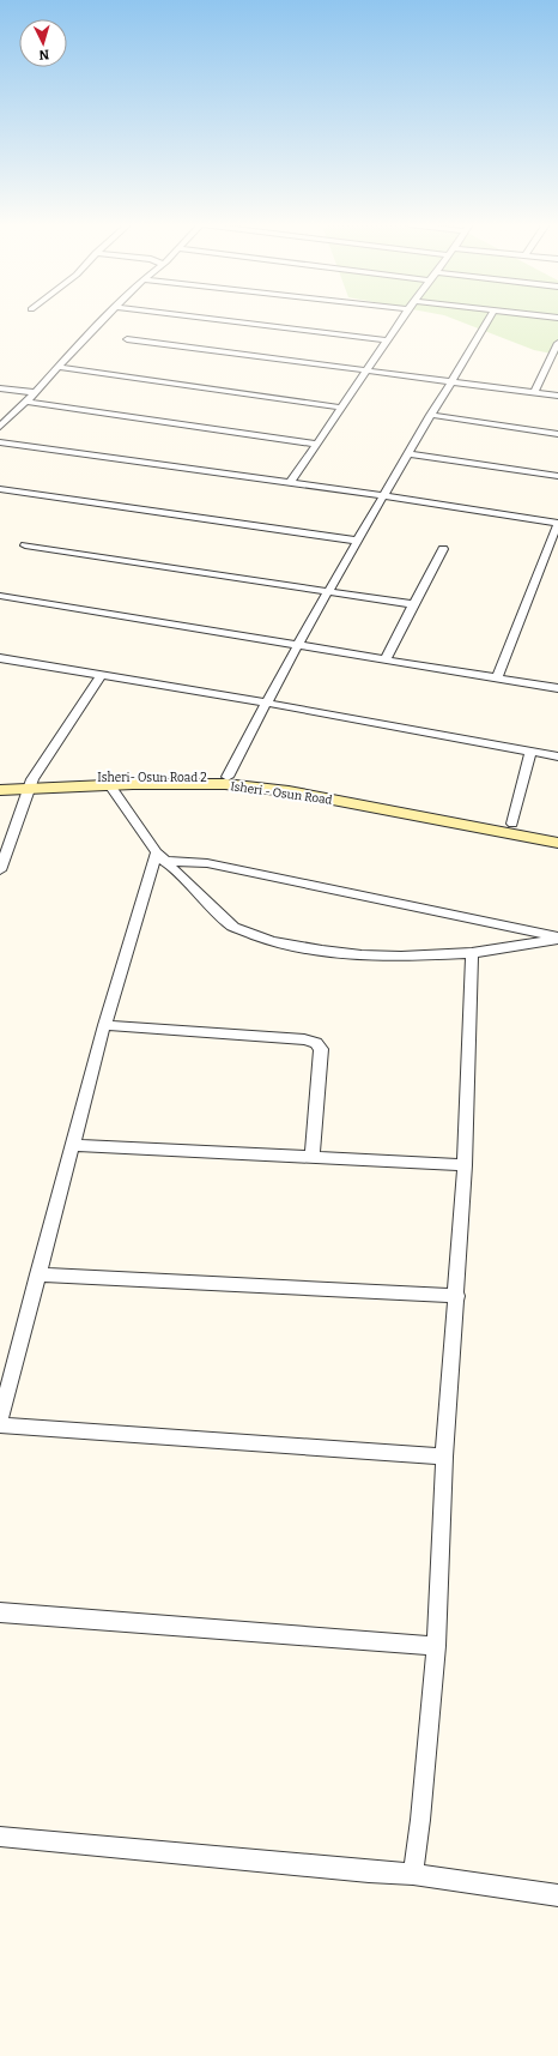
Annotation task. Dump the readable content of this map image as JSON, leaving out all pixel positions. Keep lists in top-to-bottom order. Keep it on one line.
{"streets":{"main road":["Isheri- Osun Road 2","Isheri - Osun Road"]},"crossings":[["Isheri- Osun Road 2","Isheri - Osun Road"]],"north":"bottom"}
